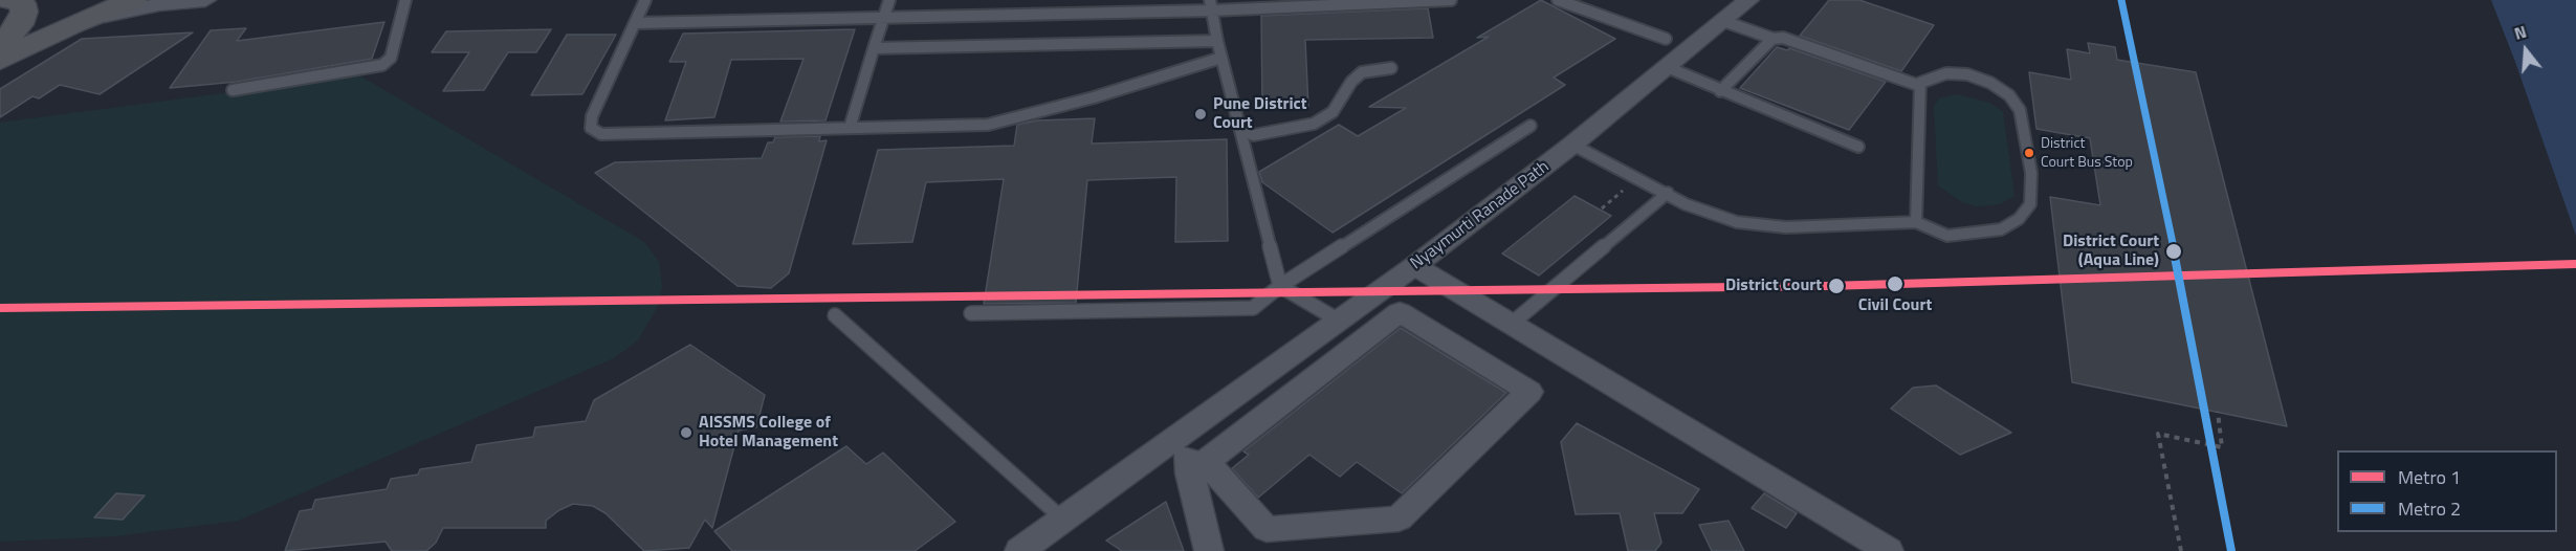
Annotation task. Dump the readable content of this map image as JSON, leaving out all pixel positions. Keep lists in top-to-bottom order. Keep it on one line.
{"streets":{"street":["Nyaymurti Ranade Path"]},"places":["Pune District Court","District Court Bus Stop","District Court (Aqua Line)","Civil Court","District Court","AISSMS College of Hotel Management"],"lines":["metro line 2","metro line 1"],"legend":["Metro 1","Metro 2"],"north":"top"}
